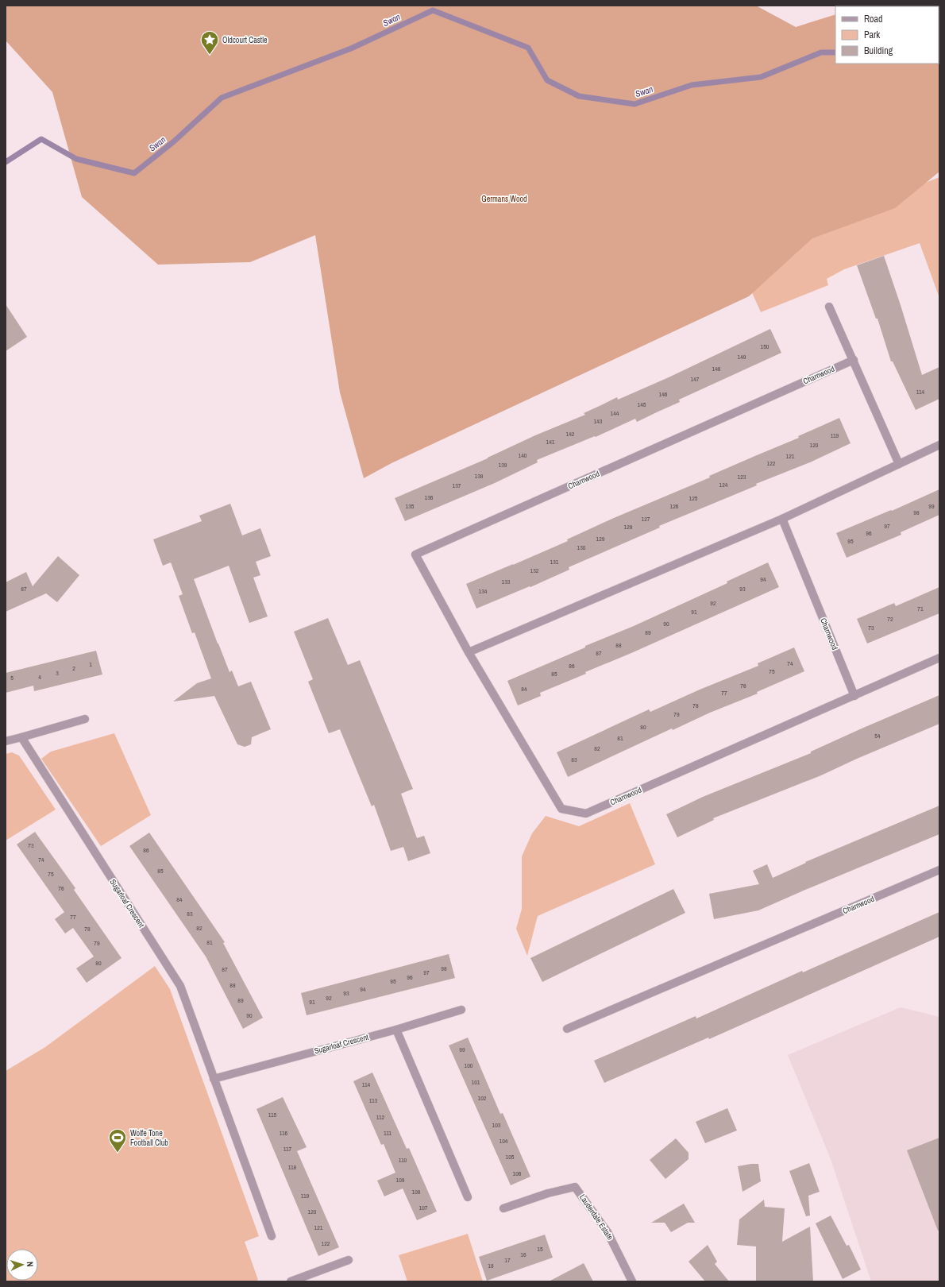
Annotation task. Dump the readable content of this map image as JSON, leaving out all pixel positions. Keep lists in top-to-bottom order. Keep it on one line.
{"streets":{"street":["Charnwood","Sugarloaf Crescent","Lauderdale Estate"]},"water":["Swan"],"parks":["Germans Wood"],"places":{"place":["Oldcourt Castle"],"sports":["Wolfe Tone Football Club"]},"house_numbers":["150","149","148","147","114","146","145","144","143","142","119","141","120","140","121","122","139","138","123","124","137","136","125","135","126","99","98","127","97","128","96","129","95","130","131","132","94","133","87","93","134","92","71","91","72","90","73","89","88","87","74","1","86","2","75","3","85","4","5","76","84","77","78","79","80","54","81","82","83","73","86","74","85","75","76","84","83","77","82","78","81","79","80","98","87","97","96","95","88","94","93","92","89","91","90","99","100","101","114","102","113","115","112","103","116","111","104","117","105","110","118","106","109","108","119","107","120","121","122","15","16","17","18"],"legend":["Road","Park","Building"],"north":"right"}
